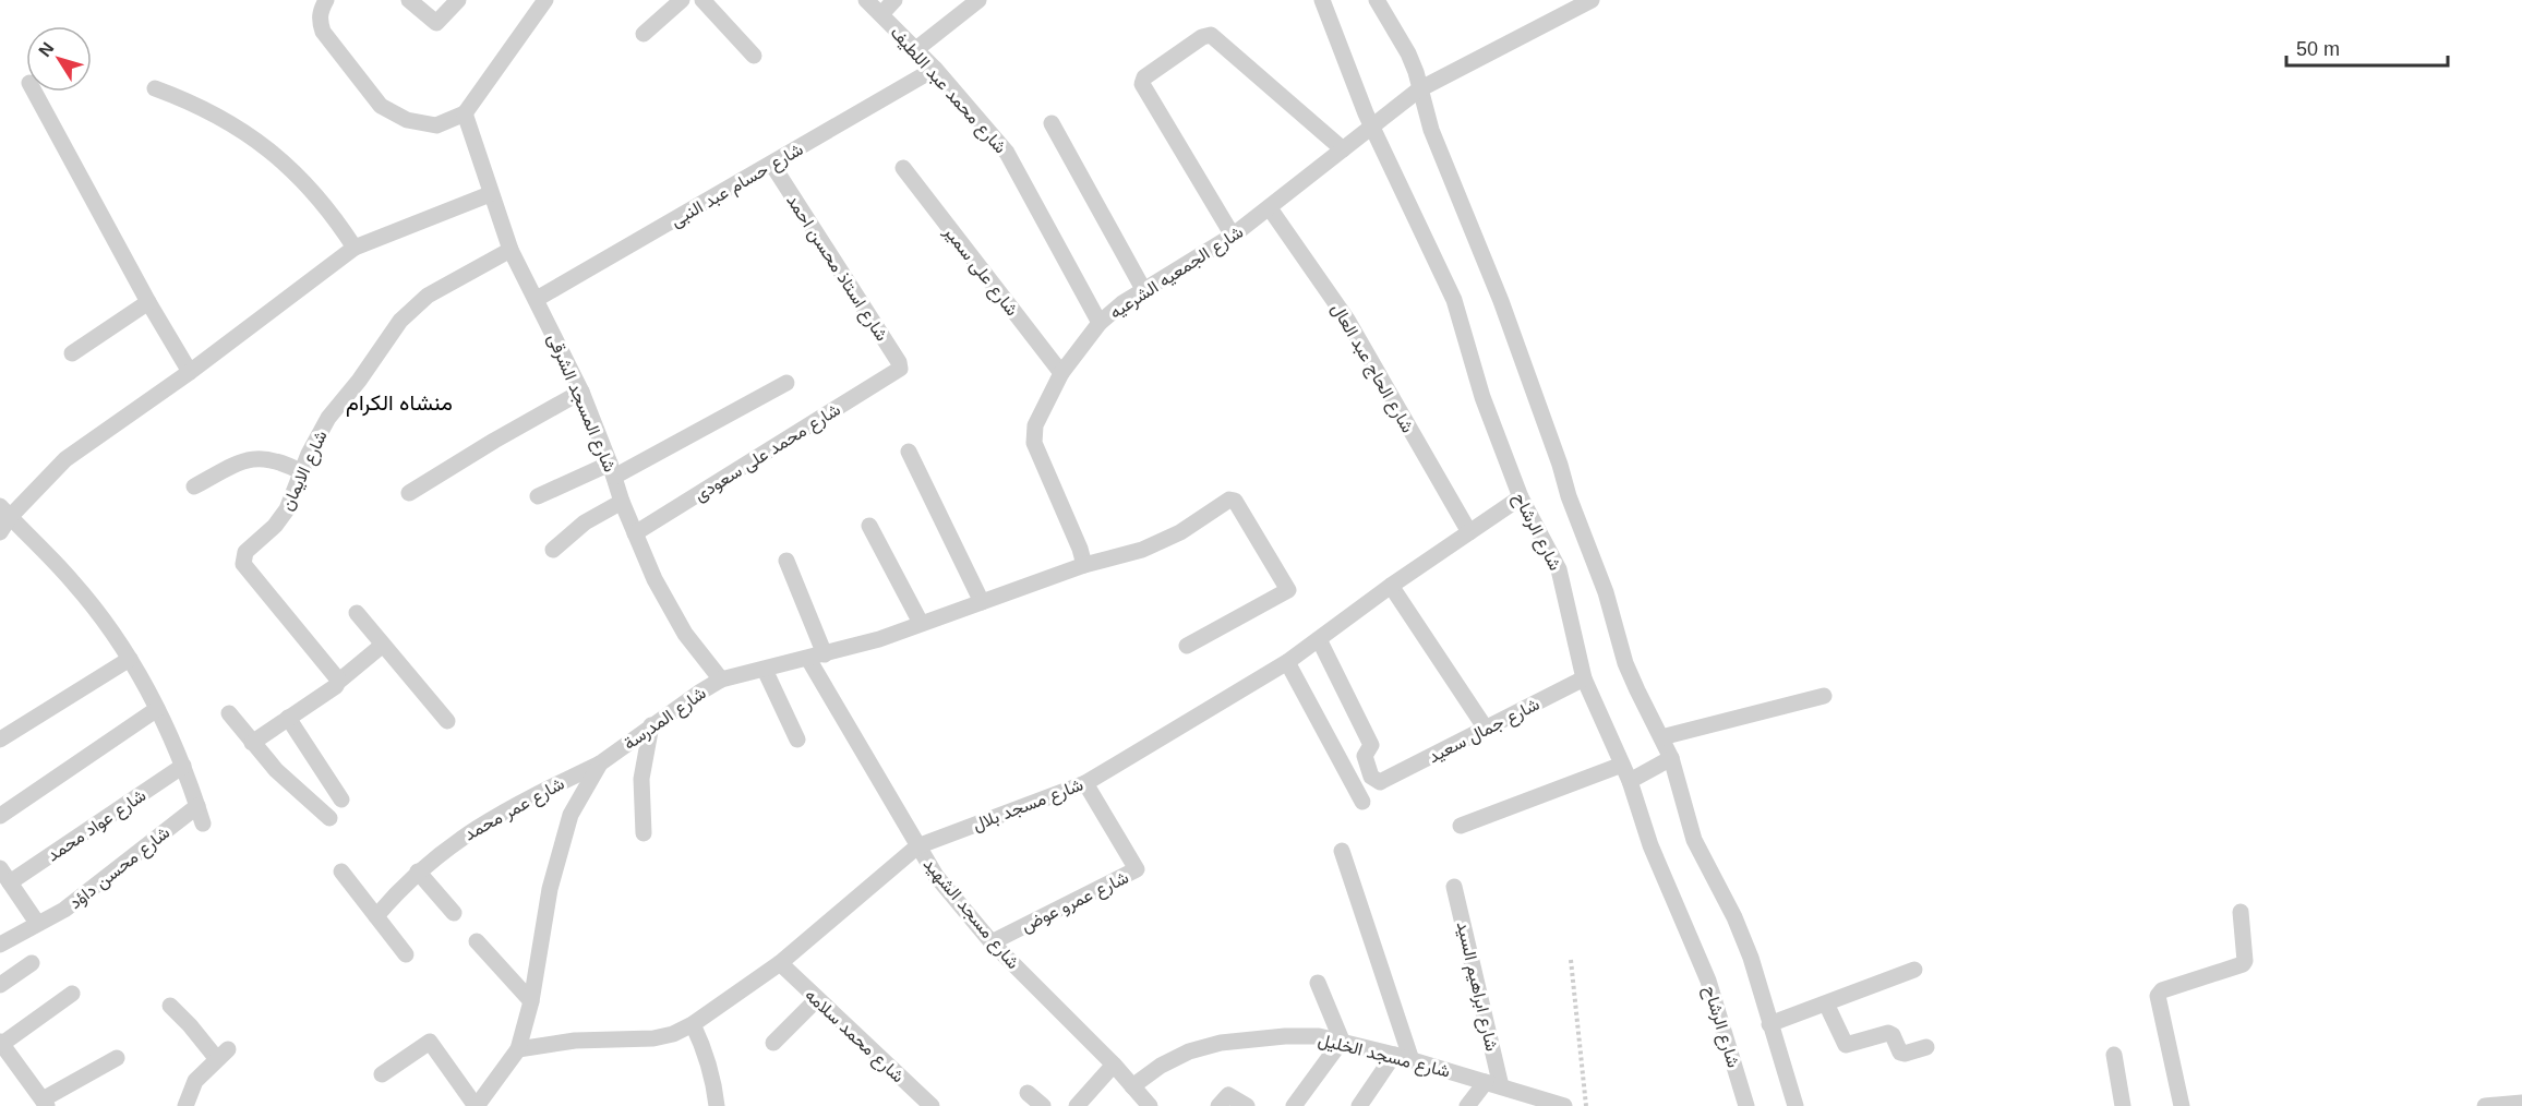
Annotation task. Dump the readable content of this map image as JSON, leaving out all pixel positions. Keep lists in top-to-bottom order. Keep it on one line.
{"streets":{"street":["شارع محمد عبد اللطيف","شارع حسام عبد النبى","شارع استاذ محسن احمد","شارع على سمير","شارع الجمعيه الشرعيه","شارع الحاج عبد العال","شارع المسجد الشرقى","شارع محمد على سعودى","شارع الايمان","شارع الرشاح","شارع المدرسة","شارع جمال سعيد","شارع مسجد بلال","شارع عمر محمد","شارع عواد محمد","شارع محسن داؤد","شارع عمرو عوض","شارع مسجد الشهيد","شارع ابراهيم السيد","شارع محمد سلامه","شارع مسجد الخليل"]},"crossings":[["شارع محمد عبد اللطيف","شارع حسام عبد النبى"],["شارع محمد عبد اللطيف","شارع الجمعيه الشرعيه"],["شارع حسام عبد النبى","شارع استاذ محسن احمد"],["شارع حسام عبد النبى","شارع المسجد الشرقى"],["شارع استاذ محسن احمد","شارع محمد على سعودى"],["شارع على سمير","شارع الجمعيه الشرعيه"],["شارع الجمعيه الشرعيه","شارع الحاج عبد العال"],["شارع الجمعيه الشرعيه","شارع الرشاح"],["شارع الجمعيه الشرعيه","شارع المدرسة"],["شارع الحاج عبد العال","شارع مسجد بلال"],["شارع المسجد الشرقى","شارع محمد على سعودى"],["شارع المسجد الشرقى","شارع الايمان"],["شارع المسجد الشرقى","شارع المدرسة"],["شارع الرشاح","شارع جمال سعيد"],["شارع الرشاح","شارع مسجد بلال"],["شارع المدرسة","شارع مسجد بلال"],["شارع المدرسة","شارع عمر محمد"],["شارع المدرسة","شارع مسجد الشهيد"],["شارع جمال سعيد","شارع مسجد بلال"],["شارع مسجد بلال","شارع عمرو عوض"],["شارع مسجد بلال","شارع مسجد الشهيد"],["شارع مسجد بلال","شارع محمد سلامه"],["شارع عمرو عوض","شارع مسجد الشهيد"],["شارع مسجد الشهيد","شارع مسجد الخليل"],["شارع ابراهيم السيد","شارع مسجد الخليل"]],"districts":["منشاه الكرام"],"scale_bar":"50 m","north":"top left"}
